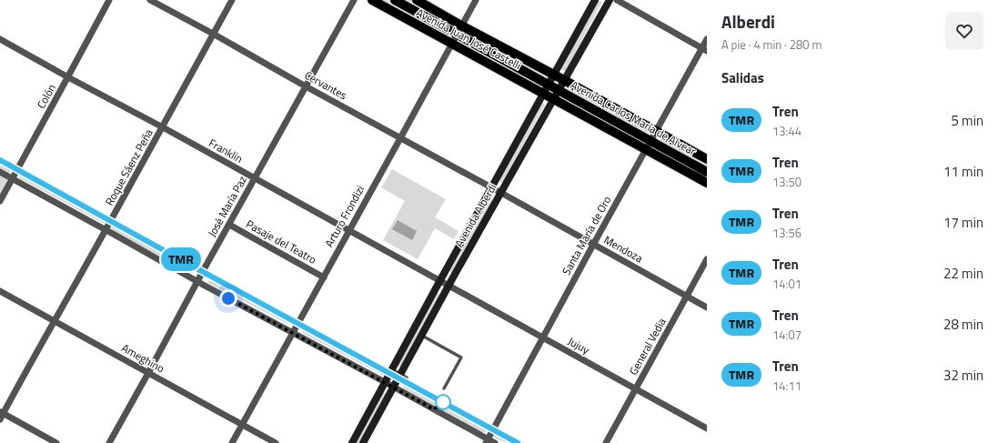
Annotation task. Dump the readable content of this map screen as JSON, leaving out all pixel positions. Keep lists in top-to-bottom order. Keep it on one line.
{"streets":{"main road":["Avenida Juan José Castelli","Avenida Carlos María de Alvear","Avenida Alberdi"],"street":["Cervantes","Colón","Franklin","Roque Sáenz Peña","José María Paz","Arturo Frondizi","Santa María de Oro","Pasaje del Teatro","Mendoza","Jujuy","General Vedia","Ameghino"]},"crossings":[["Avenida Juan José Castelli","Avenida Carlos María de Alvear"],["Avenida Juan José Castelli","Avenida Alberdi"],["Avenida Juan José Castelli","Arturo Frondizi"],["Cervantes","Roque Sáenz Peña"],["Cervantes","José María Paz"],["Cervantes","Avenida Alberdi"],["Cervantes","Arturo Frondizi"],["Cervantes","Mendoza"],["Colón","Franklin"],["Avenida Carlos María de Alvear","Avenida Alberdi"],["Avenida Carlos María de Alvear","Santa María de Oro"],["Franklin","Roque Sáenz Peña"],["Franklin","José María Paz"],["Franklin","Avenida Alberdi"],["Franklin","Arturo Frondizi"],["Franklin","Jujuy"],["Roque Sáenz Peña","Ameghino"],["José María Paz","Pasaje del Teatro"],["José María Paz","Ameghino"],["Avenida Alberdi","Mendoza"],["Avenida Alberdi","Jujuy"],["Arturo Frondizi","Pasaje del Teatro"],["Arturo Frondizi","Ameghino"],["Santa María de Oro","Mendoza"],["Santa María de Oro","Jujuy"],["Mendoza","General Vedia"],["Jujuy","General Vedia"]],"page":{"on_map":"TMR","heading":[["Alberdi","A pie · 4 min · 280 m"],"Salidas"],"list":[{"mark":"TMR","name":"Tren","note":"13:44","value":"5 min"},{"mark":"TMR","name":"Tren","note":"13:50","value":"11 min"},{"mark":"TMR","name":"Tren","note":"13:56","value":"17 min"},{"mark":"TMR","name":"Tren","note":"14:01","value":"22 min"},{"mark":"TMR","name":"Tren","note":"14:07","value":"28 min"},{"mark":"TMR","name":"Tren","note":"14:11","value":"32 min"}]}}
